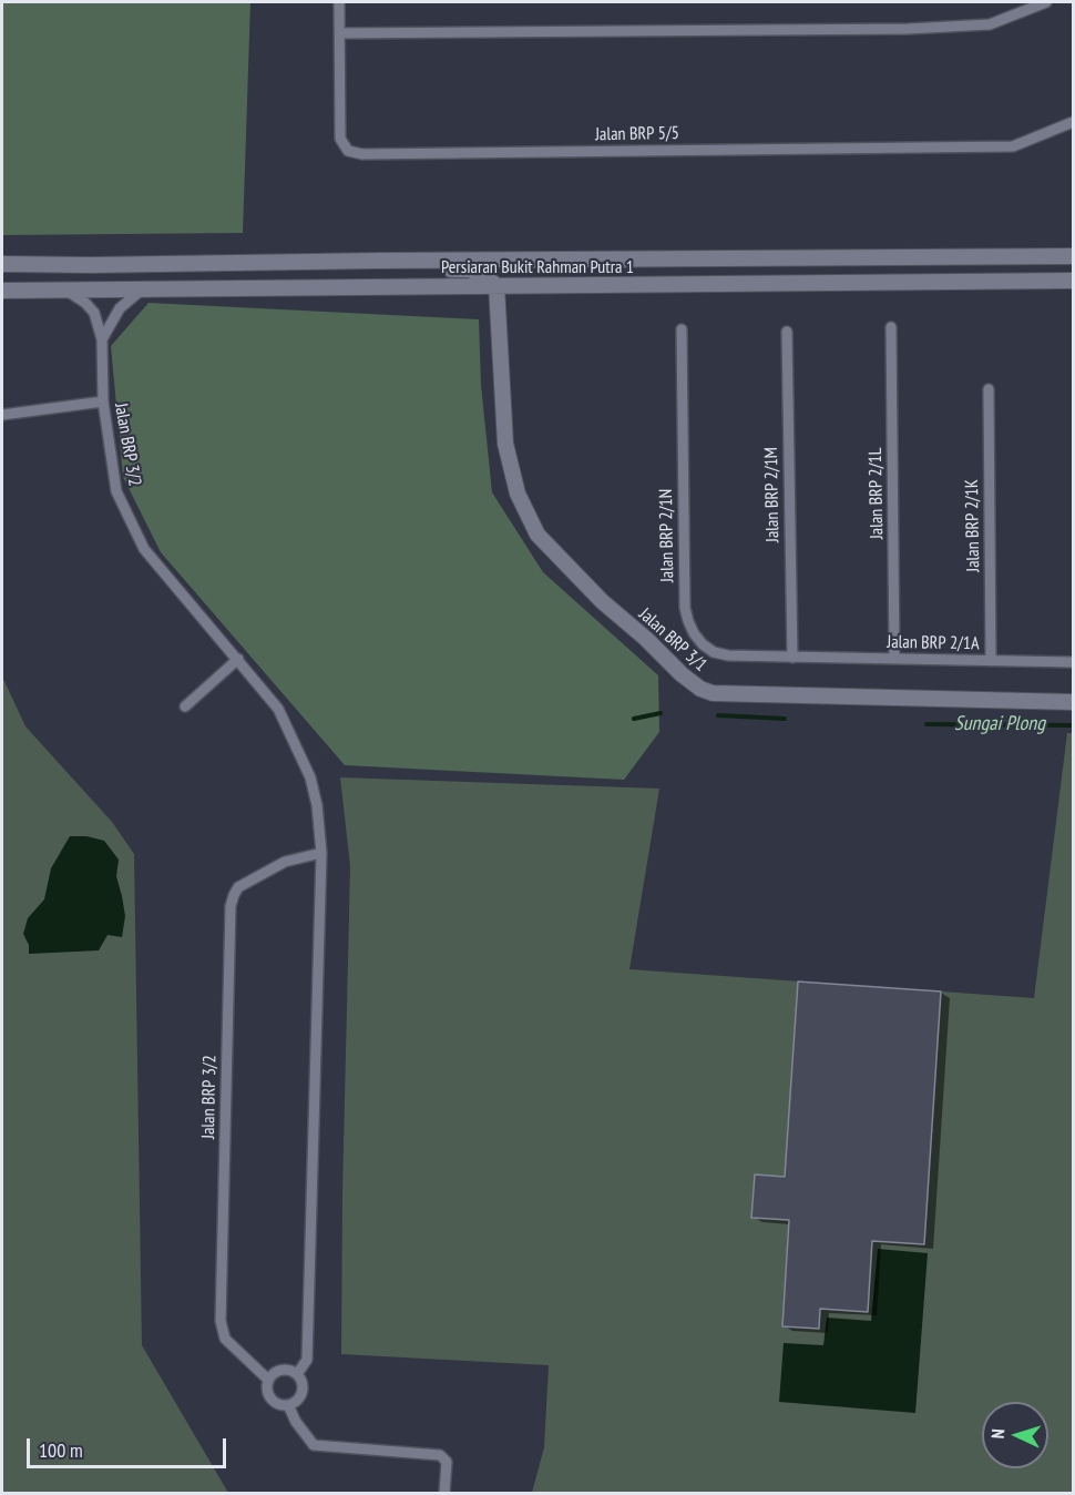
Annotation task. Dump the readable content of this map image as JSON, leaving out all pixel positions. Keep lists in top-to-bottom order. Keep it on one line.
{"streets":{"main road":["Persiaran Bukit Rahman Putra 1","Jalan BRP 3/1"],"street":["Jalan BRP 5/5","Jalan BRP 3/2","Jalan BRP 2/1L","Jalan BRP 2/1M","Jalan BRP 2/1K","Jalan BRP 2/1N","Jalan BRP 2/1A"]},"crossings":[["Persiaran Bukit Rahman Putra 1","Jalan BRP 3/2"],["Persiaran Bukit Rahman Putra 1","Jalan BRP 3/1"],["Jalan BRP 2/1L","Jalan BRP 2/1A"],["Jalan BRP 2/1M","Jalan BRP 2/1N"],["Jalan BRP 2/1M","Jalan BRP 2/1A"],["Jalan BRP 2/1K","Jalan BRP 2/1A"],["Jalan BRP 2/1N","Jalan BRP 2/1A"]],"water":["Sungai Plong"],"scale_bar":"100 m","north":"left"}
